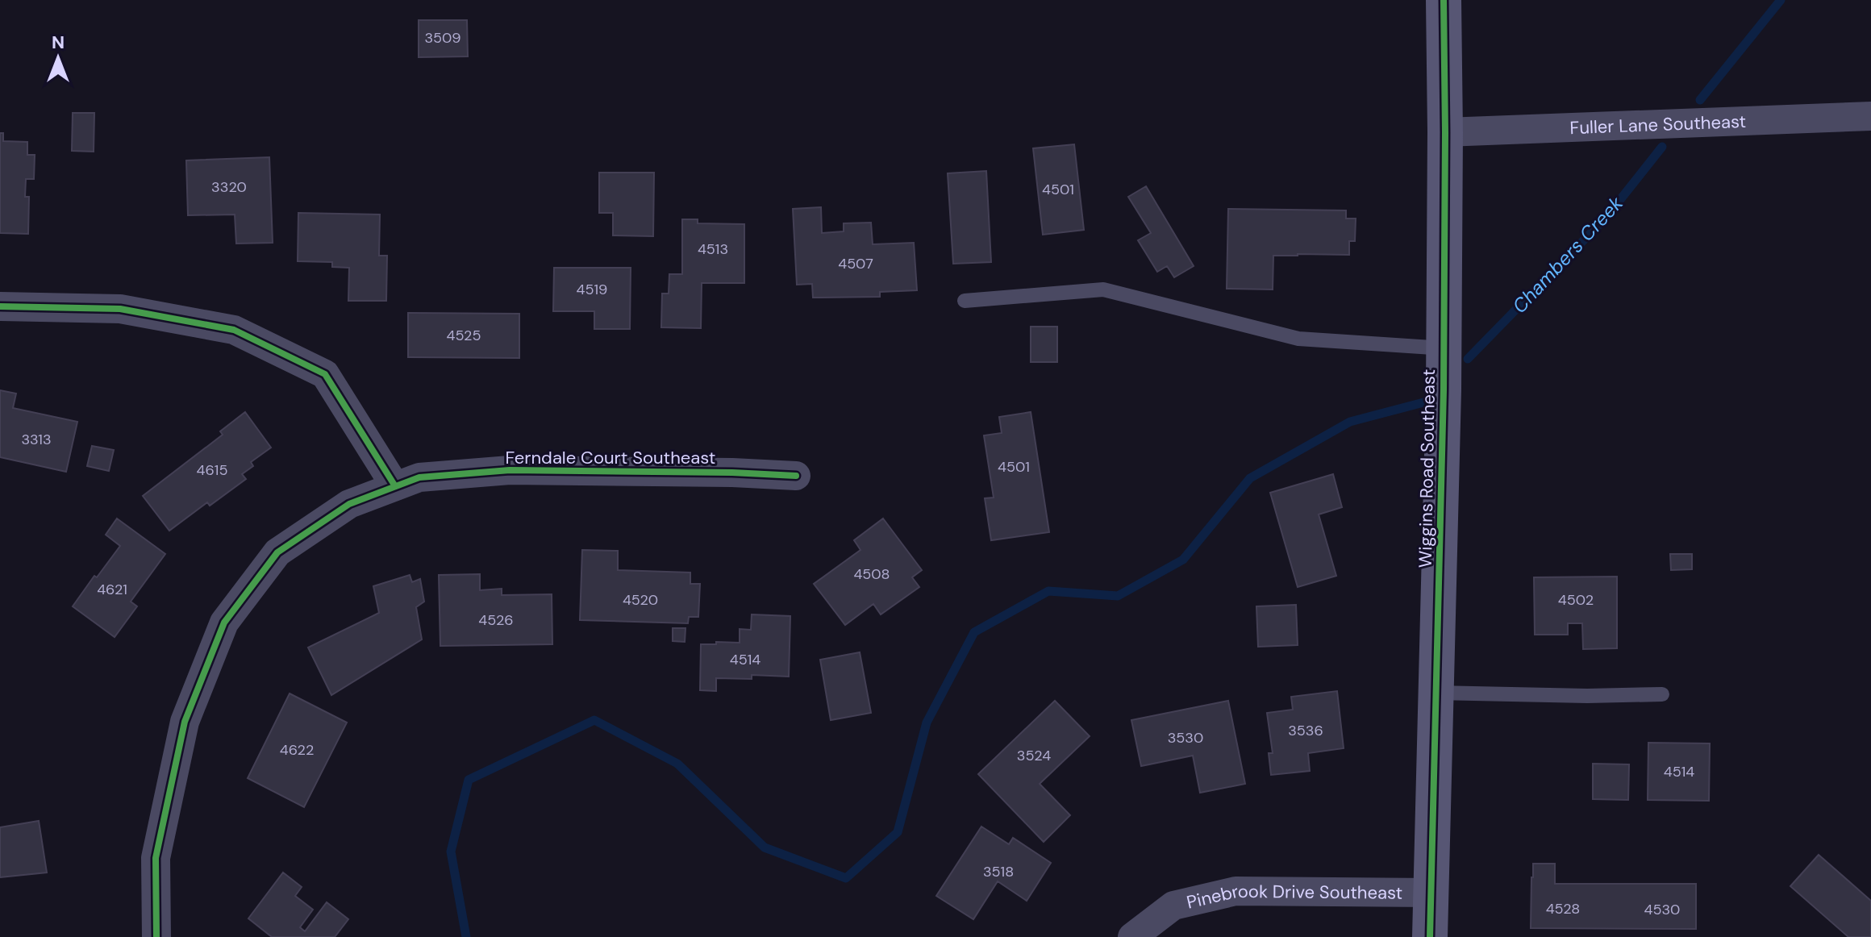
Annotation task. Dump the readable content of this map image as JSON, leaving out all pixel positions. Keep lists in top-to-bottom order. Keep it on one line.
{"streets":{"street":["Fuller Lane Southeast","Ferndale Court Southeast","Wiggins Road Southeast","Pinebrook Drive Southeast"]},"crossings":[["Fuller Lane Southeast","Wiggins Road Southeast"],["Wiggins Road Southeast","Pinebrook Drive Southeast"]],"water":["Chambers Creek"],"house_numbers":["3509","3320","4501","4513","4507","4519","4525","3313","4501","4615","4508","4621","4520","4502","4526","4514","3536","3530","4622","3524","4514","3518","4528","4530"],"north":"top"}
